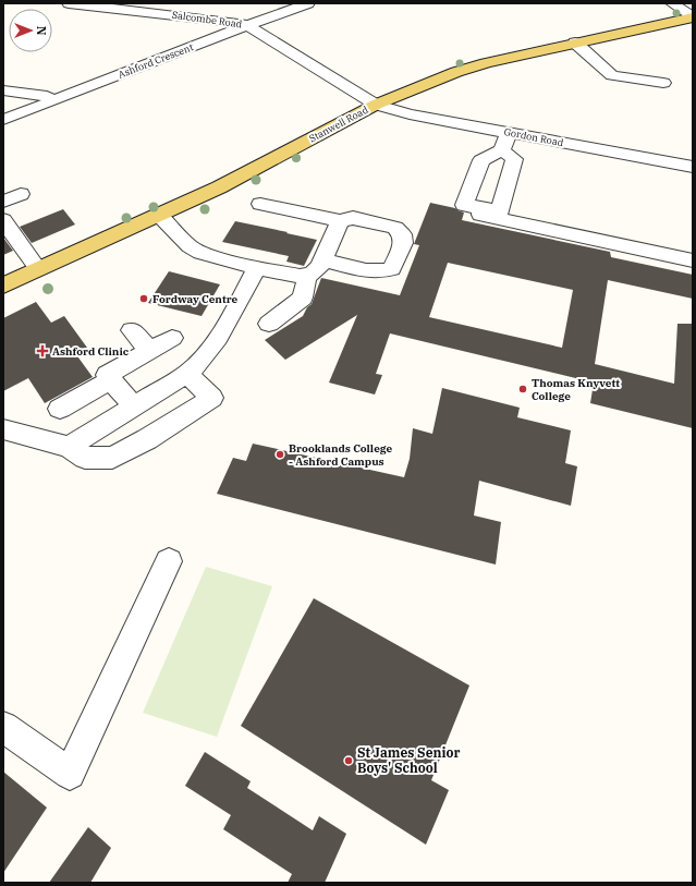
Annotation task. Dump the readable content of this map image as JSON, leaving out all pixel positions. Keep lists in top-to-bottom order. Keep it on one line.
{"streets":{"main road":["Stanwell Road"],"street":["Salcombe Road","Ashford Crescent","Gordon Road"]},"crossings":[["Salcombe Road","Ashford Crescent"],["Salcombe Road","Stanwell Road"],["Salcombe Road","Gordon Road"],["Stanwell Road","Gordon Road"]],"places":{"other":["Fordway Centre","Thomas Knyvett College","Brooklands College - Ashford Campus","St James Senior Boys' School"],"health":["Ashford Clinic"]},"north":"right"}
